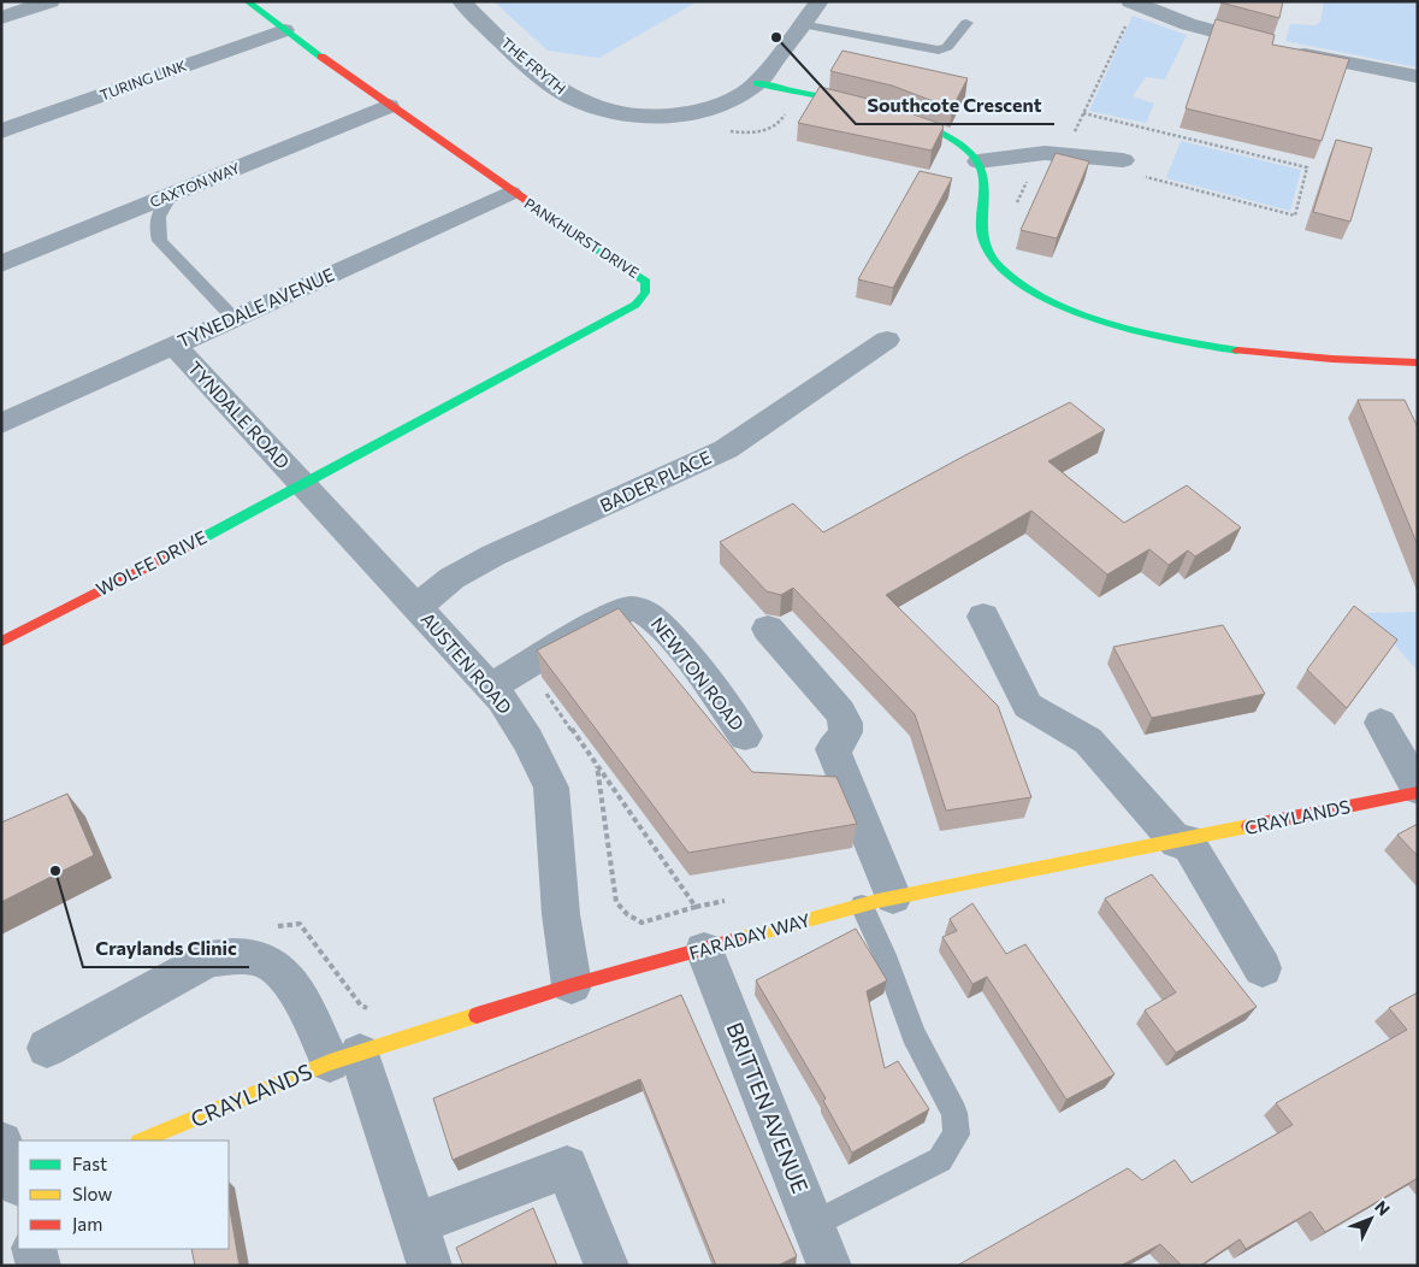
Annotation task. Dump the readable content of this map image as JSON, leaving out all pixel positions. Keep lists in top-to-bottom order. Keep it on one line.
{"streets":{"street":["THE FRYTH","TURING LINK","CAXTON WAY","PANKHURST DRIVE","TYNEDALE AVENUE","TYNDALE ROAD","BADER PLACE","WOLFE DRIVE","AUSTEN ROAD","NEWTON ROAD","CRAYLANDS","FARADAY WAY","BRITTEN AVENUE"]},"crossings":[["TURING LINK","PANKHURST DRIVE"],["CAXTON WAY","PANKHURST DRIVE"],["PANKHURST DRIVE","TYNEDALE AVENUE"],["PANKHURST DRIVE","TYNDALE ROAD"],["PANKHURST DRIVE","WOLFE DRIVE"],["PANKHURST DRIVE","AUSTEN ROAD"],["TYNEDALE AVENUE","TYNDALE ROAD"],["TYNDALE ROAD","WOLFE DRIVE"],["TYNDALE ROAD","AUSTEN ROAD"],["BADER PLACE","AUSTEN ROAD"],["WOLFE DRIVE","AUSTEN ROAD"],["AUSTEN ROAD","NEWTON ROAD"],["AUSTEN ROAD","FARADAY WAY"],["CRAYLANDS","FARADAY WAY"],["FARADAY WAY","BRITTEN AVENUE"]],"places":["Southcote Crescent","Craylands Clinic"],"legend":["Fast","Slow","Jam"],"north":"top right"}
